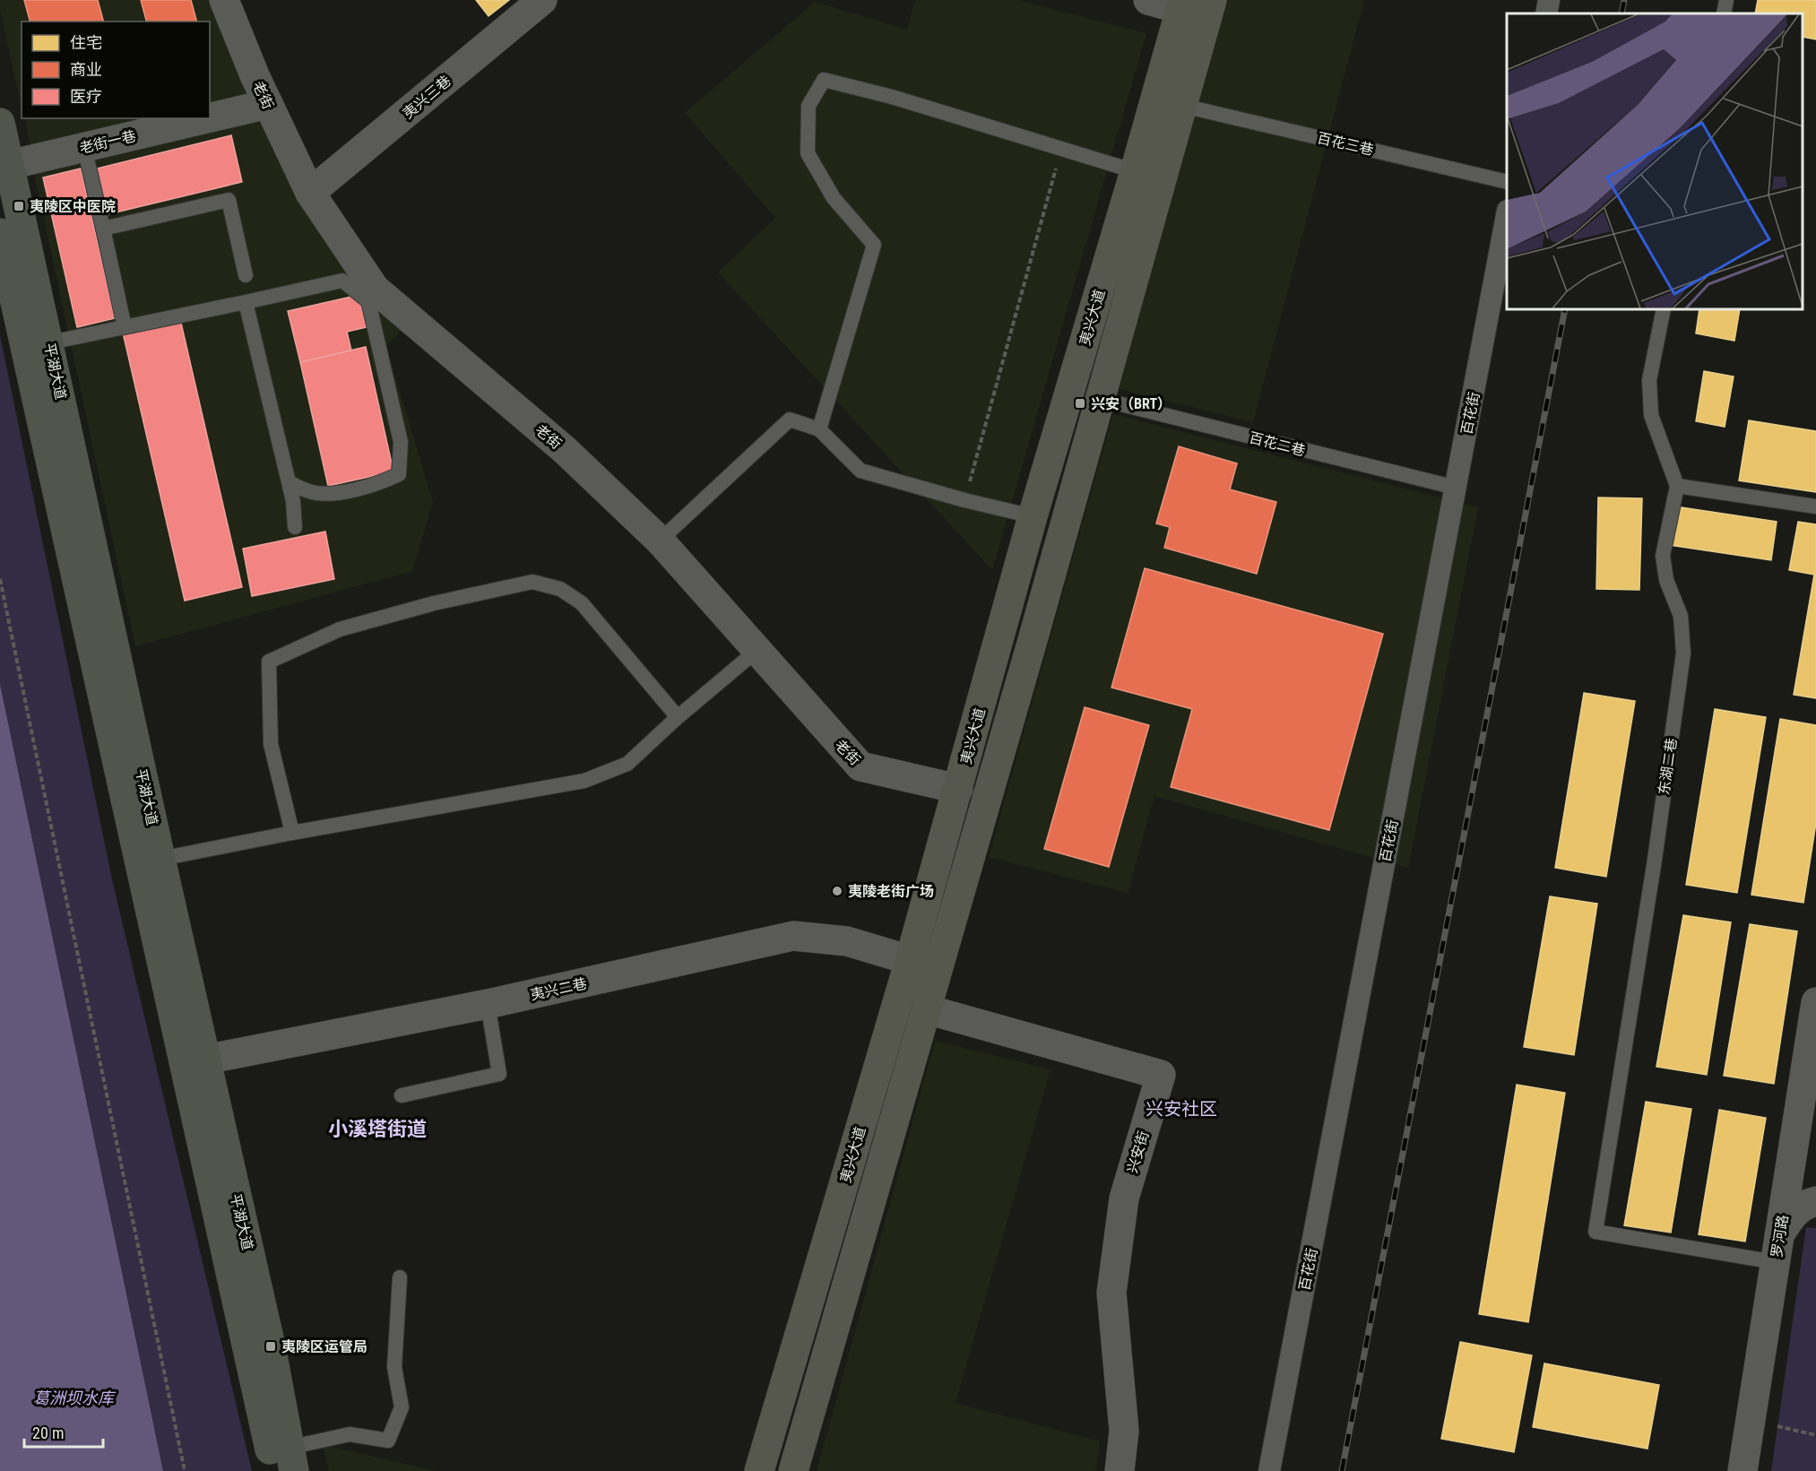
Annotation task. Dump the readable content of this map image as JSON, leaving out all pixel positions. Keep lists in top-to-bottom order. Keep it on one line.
{"streets":{"main road":["夷兴大道","平湖大道"],"street":["老街","夷兴三巷","老街一巷","百花街","夷兴二巷","兴安街","罗河路"],"lane":["百花三巷","百花二巷","东湖二巷"]},"crossings":[["老街","夷兴三巷"],["老街","老街一巷"],["老街","夷兴大道"],["老街一巷","平湖大道"],["百花三巷","夷兴大道"],["夷兴大道","百花二巷"],["夷兴大道","夷兴二巷"],["夷兴大道","兴安街"],["平湖大道","夷兴二巷"],["百花街","百花二巷"],["东湖二巷","罗河路"]],"districts":["兴安社区","小溪塔街道"],"water":["葛洲坝水库"],"places":{"transit":["夷陵区中医院","兴安（BRT）","夷陵区运管局"],"other":["夷陵老街广场"]},"legend":["住宅","商业","医疗"],"scale_bar":"20 m"}
